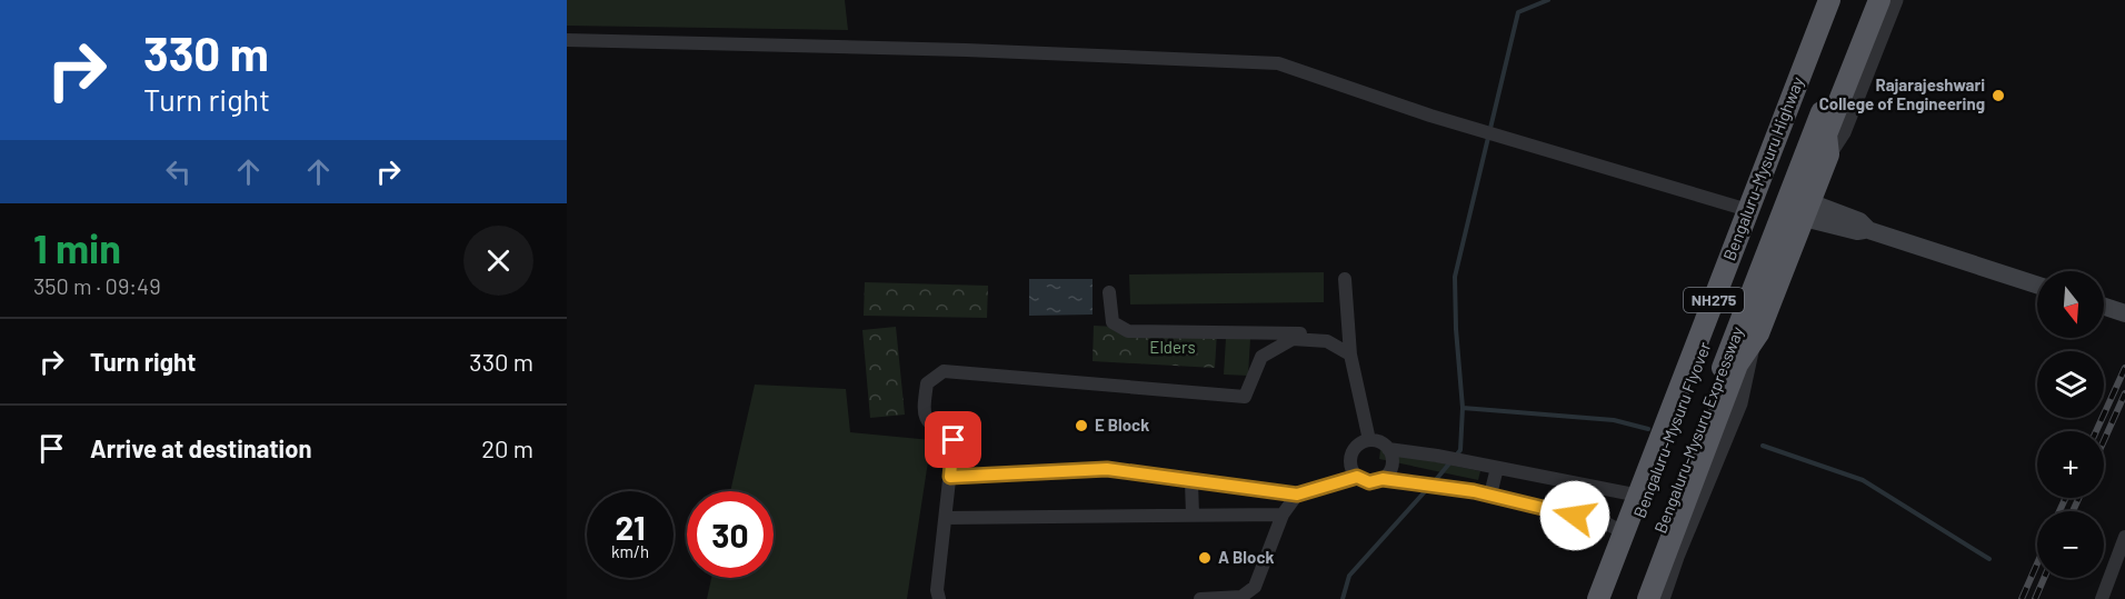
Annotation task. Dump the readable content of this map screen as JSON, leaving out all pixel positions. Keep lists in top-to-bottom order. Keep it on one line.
{"streets":{"highway":["Bengaluru-Mysuru Highway","NH275","Bengaluru-Mysuru Flyover","Bengaluru-Mysuru Expressway"]},"parks":["Elders"],"places":["Rajarajeshwari College of Engineering","E Block","A Block"],"north":"bottom","page":{"turn":["330 m","Turn right"],"heading":["1 min","350 m · 09:49"],"map_buttons":["+","−"],"list":[{"name":"Turn right","value":"330 m"},{"name":"Arrive at destination","value":"20 m"}],"speed":"21 km/h","limit":"30"}}
